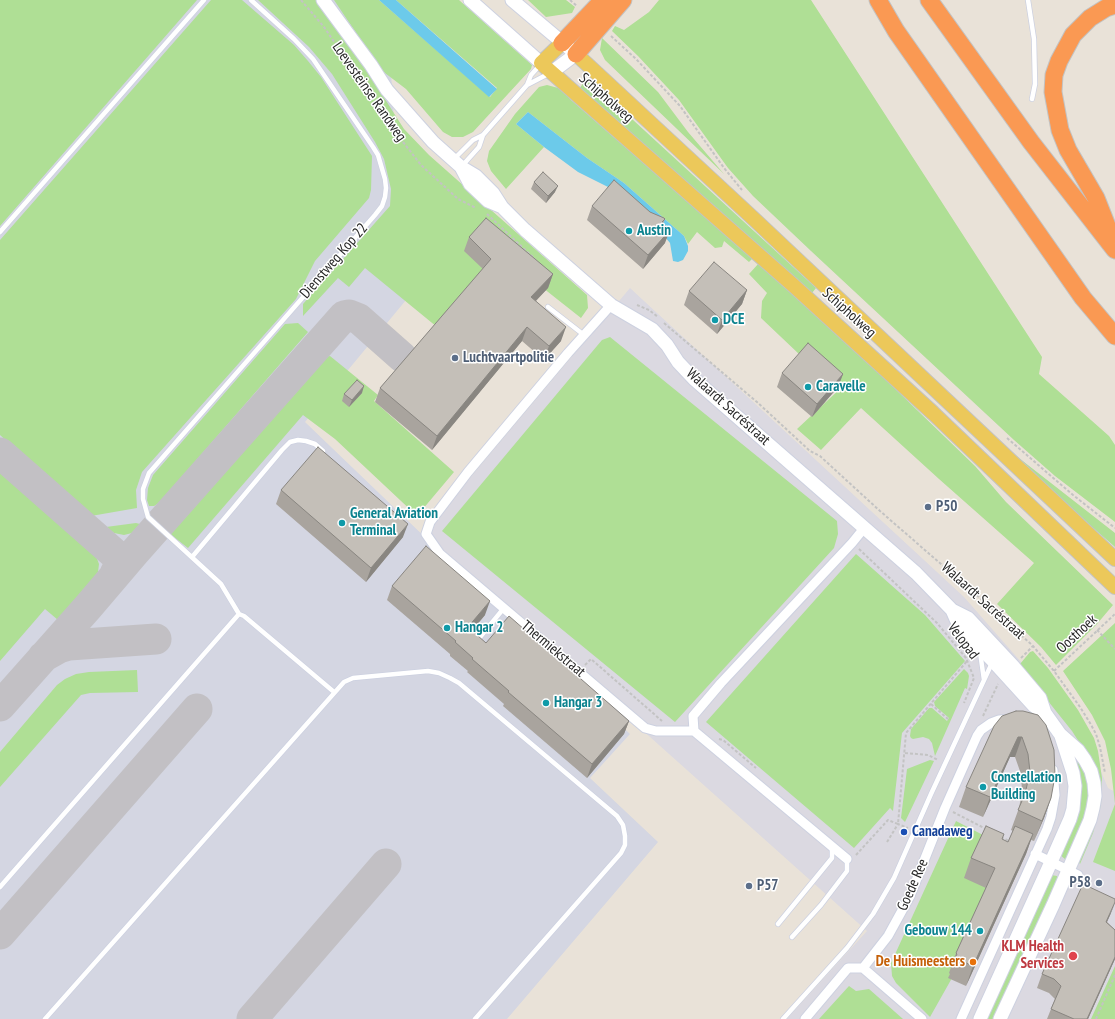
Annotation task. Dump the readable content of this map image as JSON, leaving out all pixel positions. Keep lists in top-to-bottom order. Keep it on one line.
{"streets":{"main road":["Schipholweg"],"street":["Loevesteinse Randweg","Walaardt Sacréstraat","Thermiekstraat","Goede Ree"],"lane":["Dienstweg Kop 22"],"path":["Oosthoek","Velopad"]},"crossings":[["Loevesteinse Randweg","Walaardt Sacréstraat"],["Walaardt Sacréstraat","Oosthoek"],["Walaardt Sacréstraat","Thermiekstraat"]],"places":["Austin","DCE","Luchtvaartpolitie","Caravelle","P50","General Aviation Terminal","Hangar 2","Hangar 3","Constellation Building","Canadaweg","P58","P57","Gebouw 144","KLM Health Services","De Huismeesters"]}
